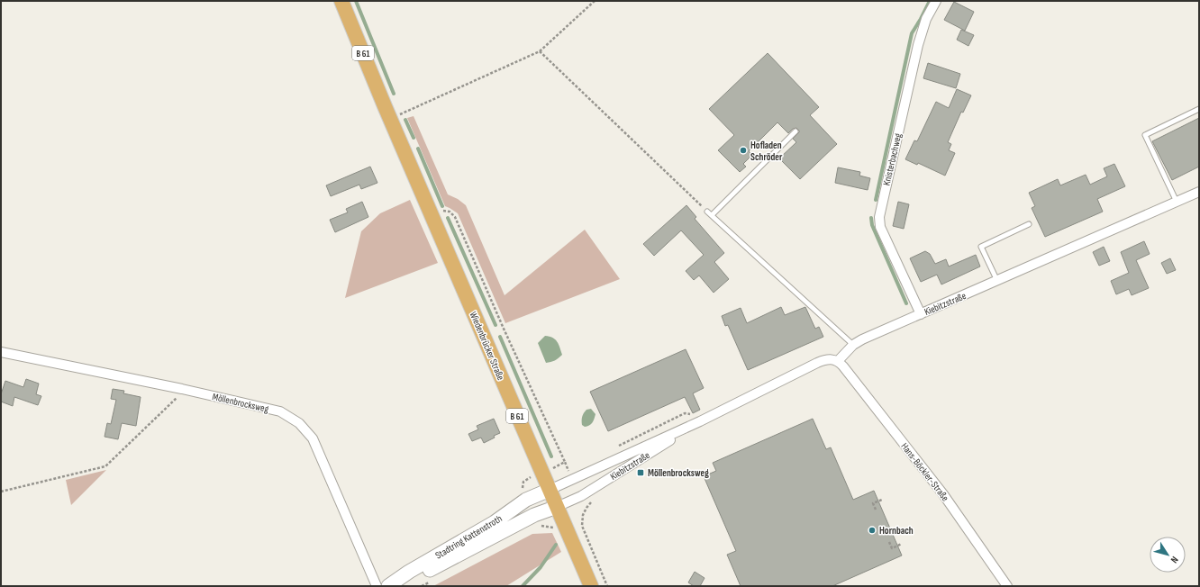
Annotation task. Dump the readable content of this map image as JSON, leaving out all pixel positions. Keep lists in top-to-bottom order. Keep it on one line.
{"streets":{"main road":["B 61","Wiedenbrücker Straße","Stadtring Kattenstroth"],"street":["Knisterbachweg","Kiebitzstraße","Möllenbrocksweg","Hans-Böckler-Straße"]},"crossings":[["B 61","Wiedenbrücker Straße"],["Knisterbachweg","Kiebitzstraße"],["Kiebitzstraße","Wiedenbrücker Straße"],["Kiebitzstraße","Hans-Böckler-Straße"],["Kiebitzstraße","Stadtring Kattenstroth"],["Wiedenbrücker Straße","Stadtring Kattenstroth"]],"places":{"other":["Hofladen Schröder","Hornbach"],"transit":["Möllenbrocksweg"]},"north":"bottom right"}
